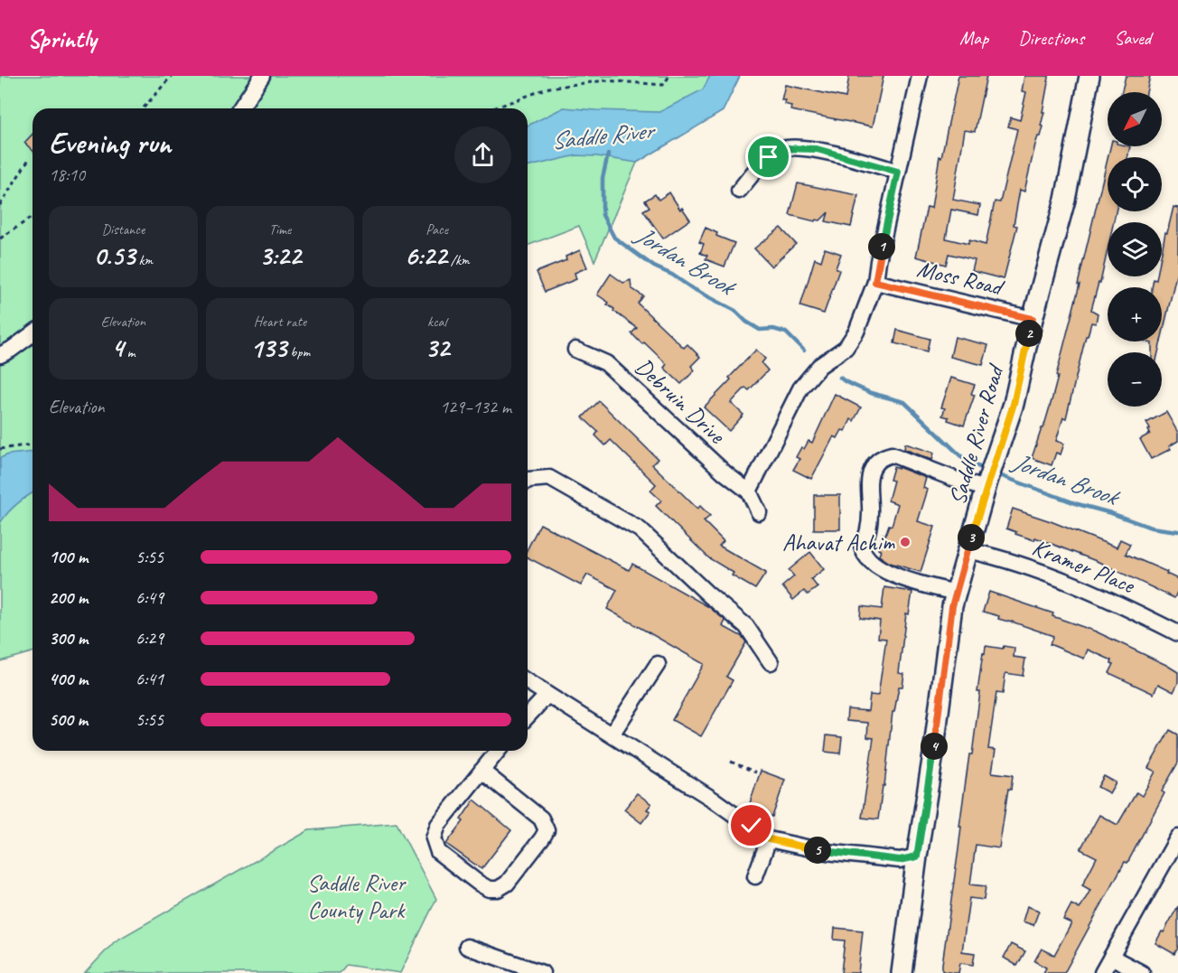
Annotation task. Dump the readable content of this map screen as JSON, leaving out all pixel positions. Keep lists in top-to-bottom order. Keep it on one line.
{"streets":{"main road":["Saddle River Road"],"street":["Moss Road","Debruin Drive","Kramer Place"]},"crossings":[["Moss Road","Saddle River Road"],["Saddle River Road","Kramer Place"]],"water":["Saddle River","Jordan Brook"],"parks":["Saddle River County Park"],"places":["Ahavat Achim"],"north":"bottom left","page":{"header":"Sprintly","nav":["Map","Directions","Saved"],"map_buttons":["+","−"],"heading":["Evening run","18:10"],"stats":[["Distance","0.53 km"],["Time","3:22"],["Pace","6:22 /km"],["Elevation","4 m"],["Heart rate","133 bpm"],["kcal","32"]],"pins":["1","2","3","4","5"],"chart":["Elevation","129–132 m"],"list":[{"name":"100 m","note":"5:55"},{"name":"200 m","note":"6:49"},{"name":"300 m","note":"6:29"},{"name":"400 m","note":"6:41"},{"name":"500 m","note":"5:55"}]}}
